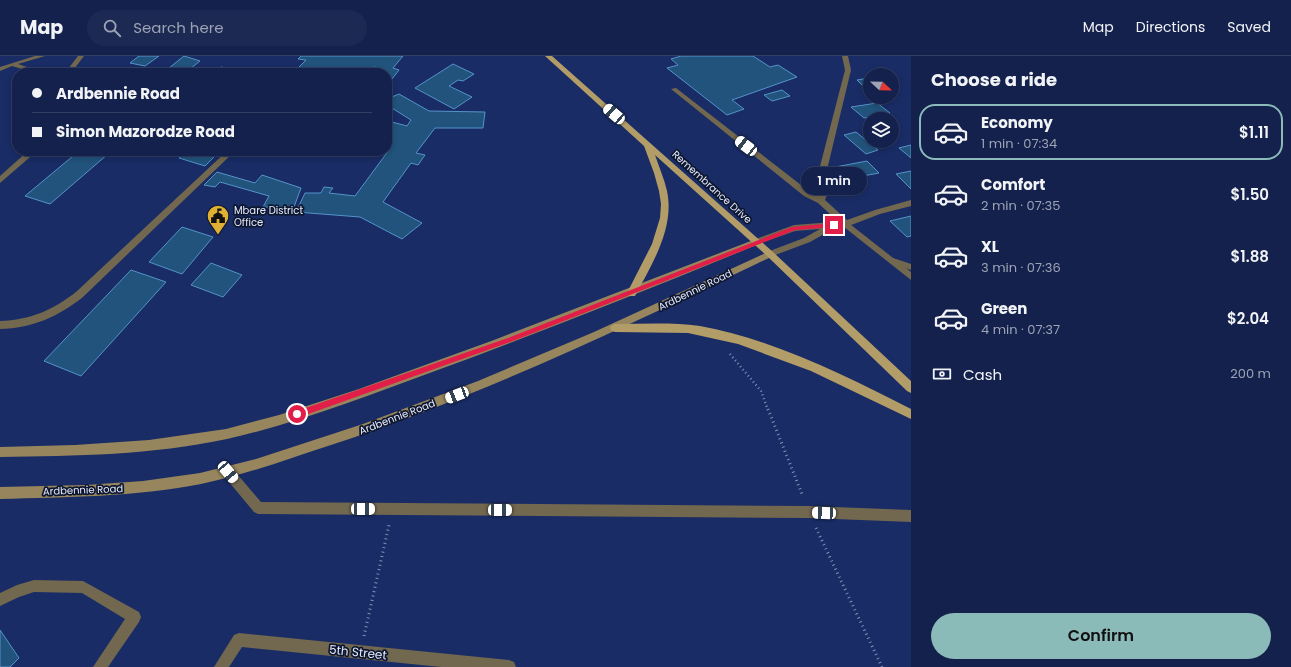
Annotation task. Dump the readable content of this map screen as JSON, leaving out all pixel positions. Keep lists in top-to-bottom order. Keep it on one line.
{"streets":{"main road":["Remembrance Drive","Ardbennie Road"],"street":["5th Street"]},"crossings":[["Remembrance Drive","Ardbennie Road"]],"places":{"public building":["Mbare District Office"]},"north":"right","page":{"header":"Map","search":"Search here","nav":["Map","Directions","Saved"],"heading":"Choose a ride","banner":["Ardbennie Road","Simon Mazorodze Road"],"list":[{"name":"Economy","note":"1 min · 07:34","value":"$1.11"},{"name":"Comfort","note":"2 min · 07:35","value":"$1.50"},{"name":"XL","note":"3 min · 07:36","value":"$1.88"},{"name":"Green","note":"4 min · 07:37","value":"$2.04"}],"bubble":"1 min","pay":["Cash","200 m"],"buttons":"Confirm"}}
